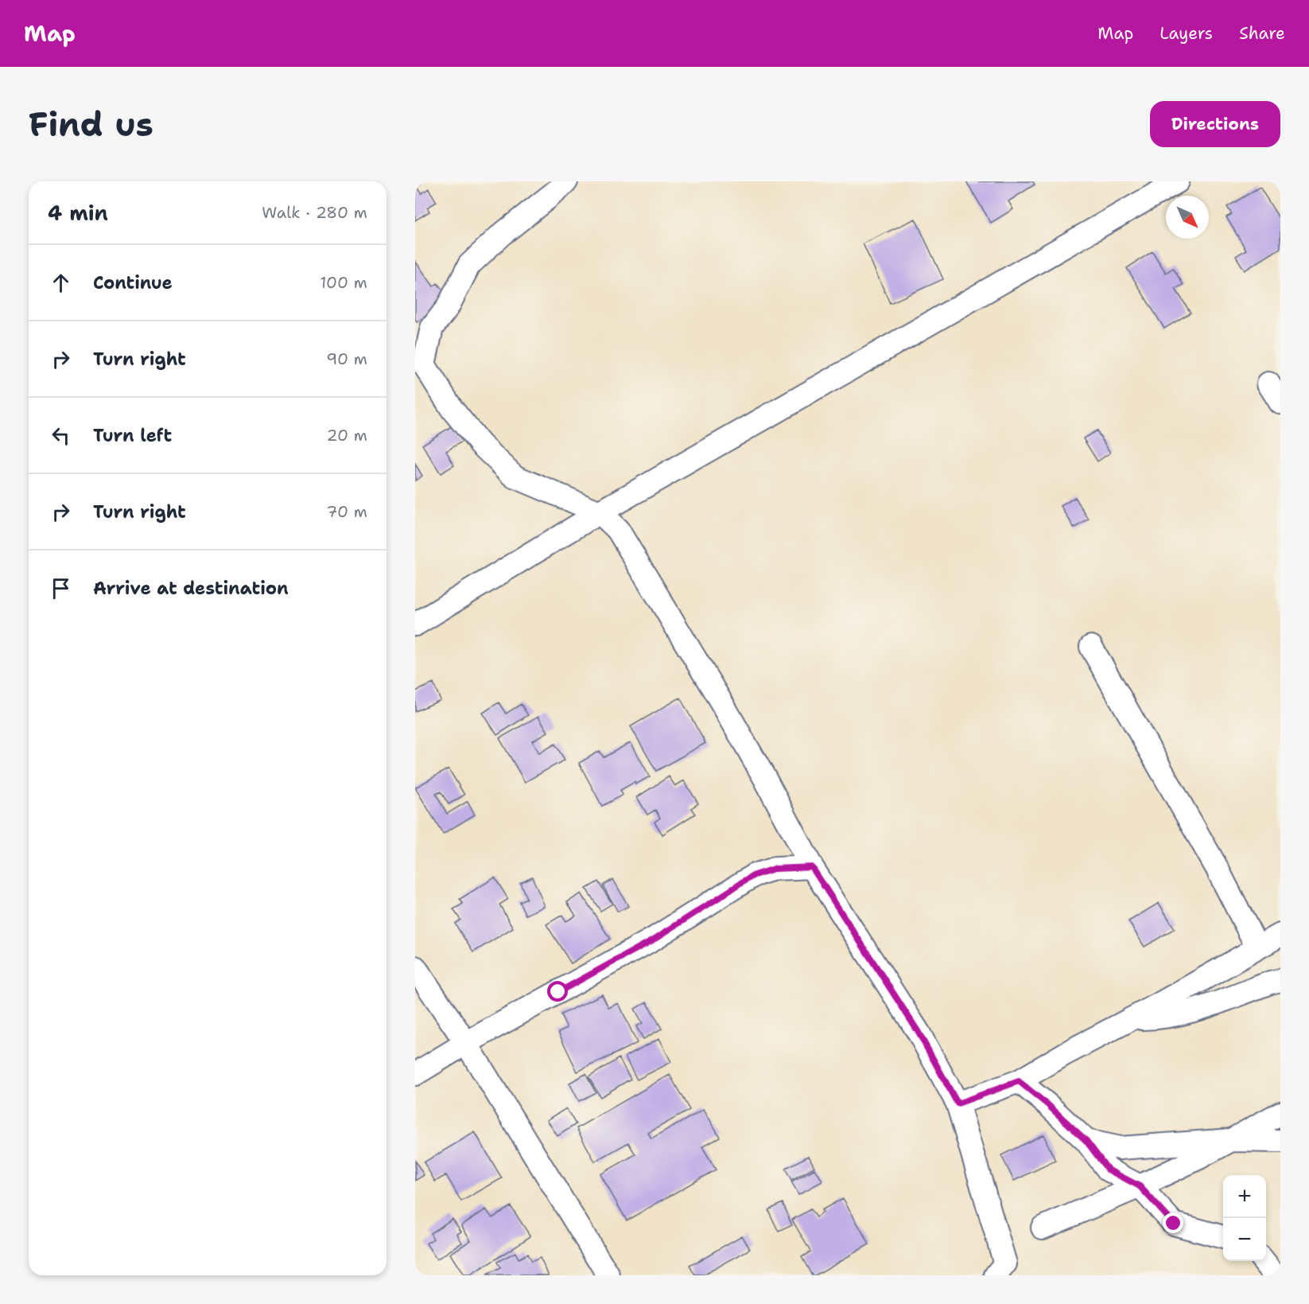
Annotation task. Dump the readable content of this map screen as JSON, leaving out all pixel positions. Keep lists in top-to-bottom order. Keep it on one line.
{"north":"bottom right","page":{"header":"Map","nav":["Map","Layers","Share"],"buttons":"Directions","title":"Find us","heading":["4 min","Walk · 280 m"],"list":[["Continue","100 m"],["Turn right","90 m"],["Turn left","20 m"],["Turn right","70 m"],"Arrive at destination"],"map_buttons":["+","−"]}}
